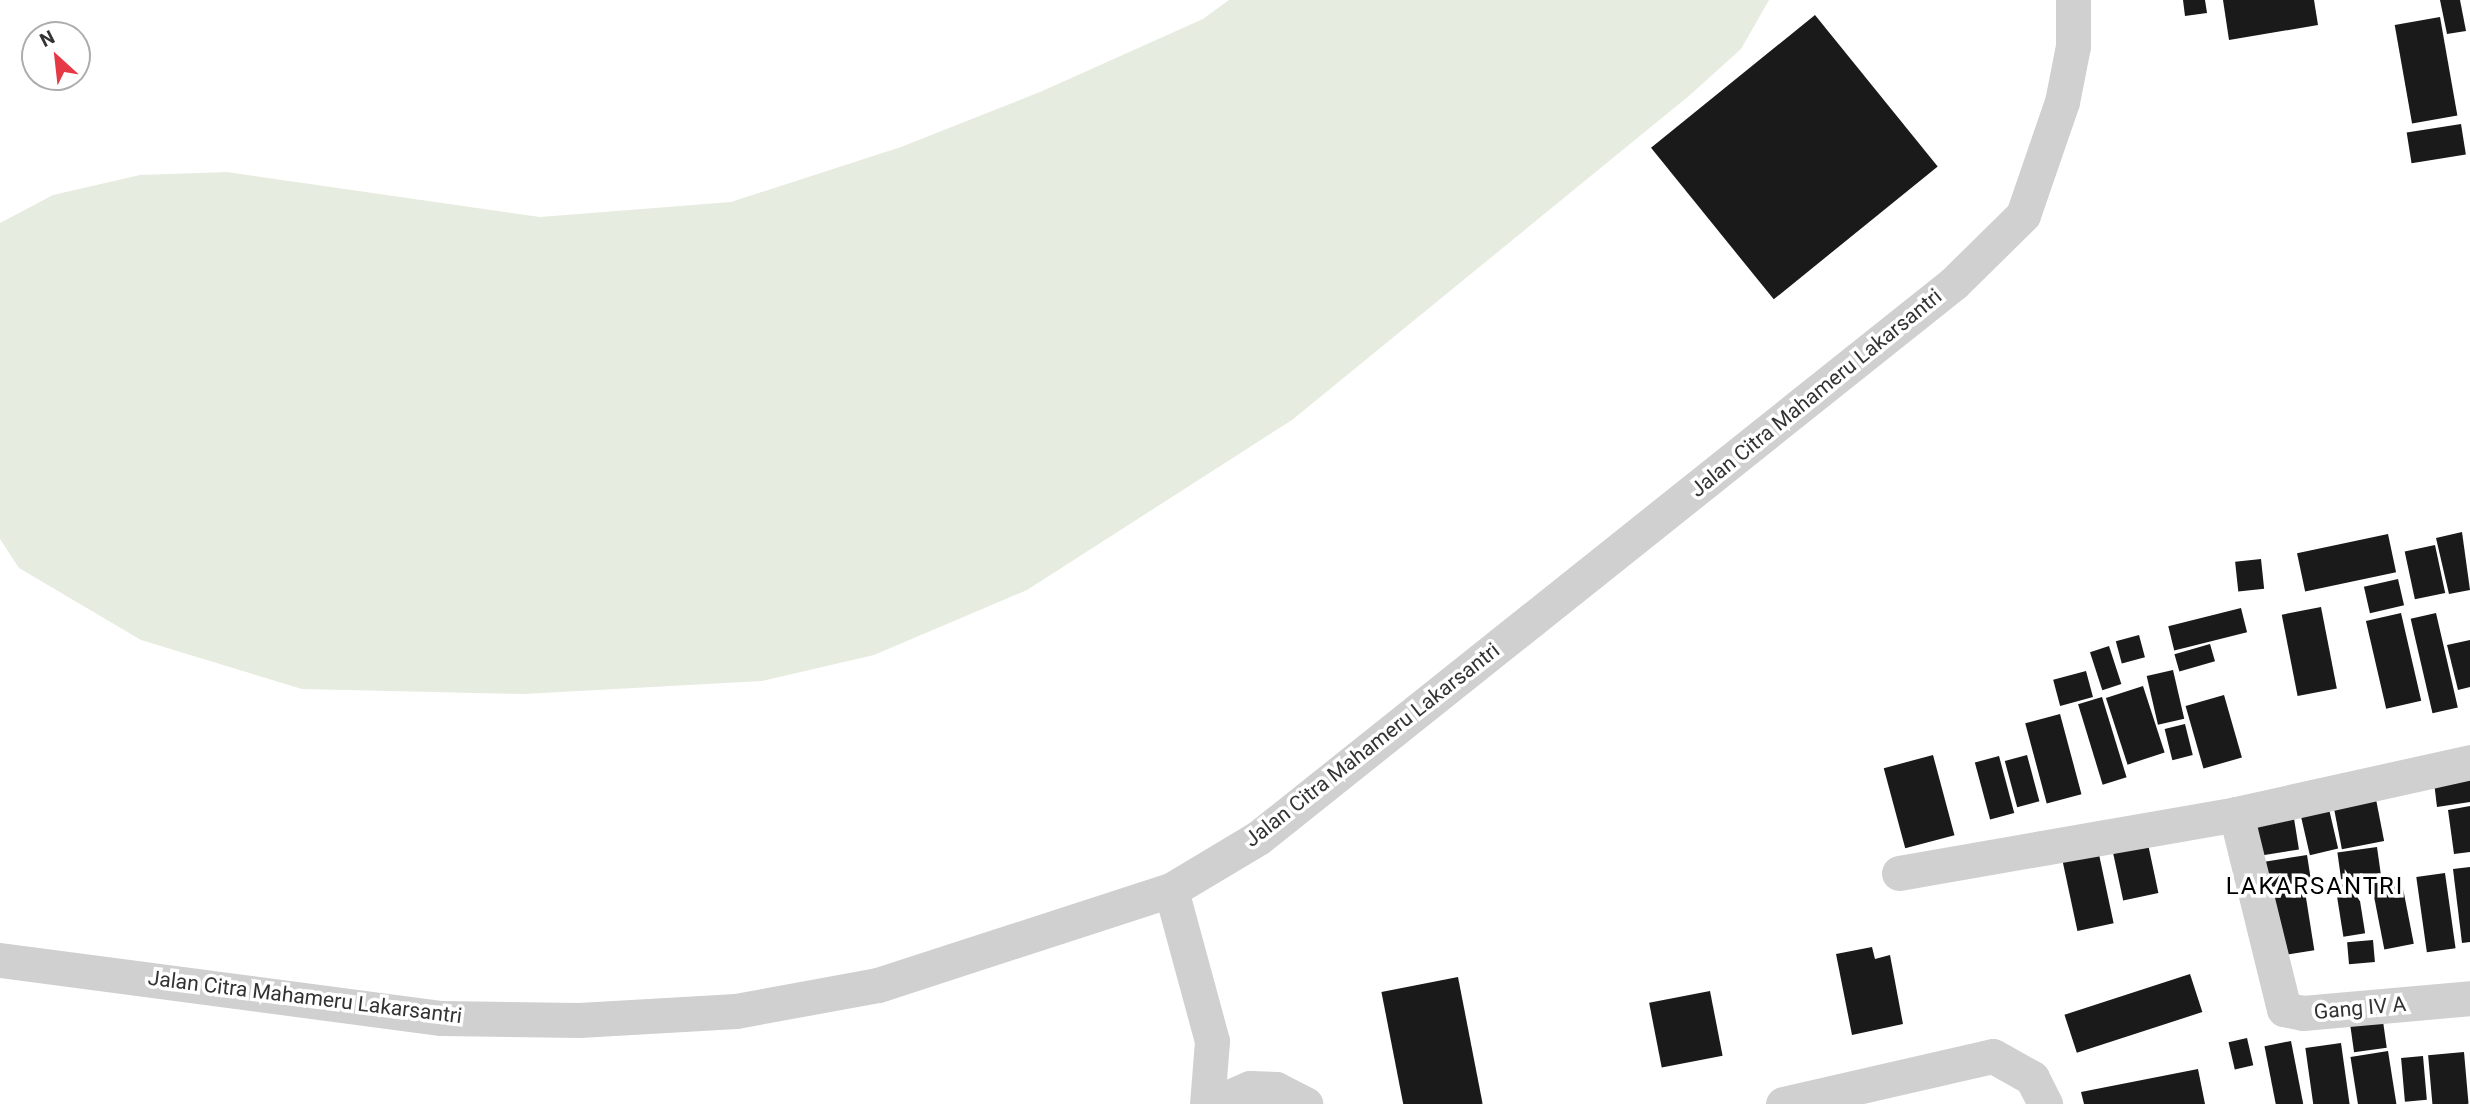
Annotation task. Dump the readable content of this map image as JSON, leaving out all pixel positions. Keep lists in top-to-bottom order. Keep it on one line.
{"streets":{"street":["Jalan Citra Mahameru Lakarsantri","Gang IV A"]},"districts":["LAKARSANTRI"],"north":"top left"}
